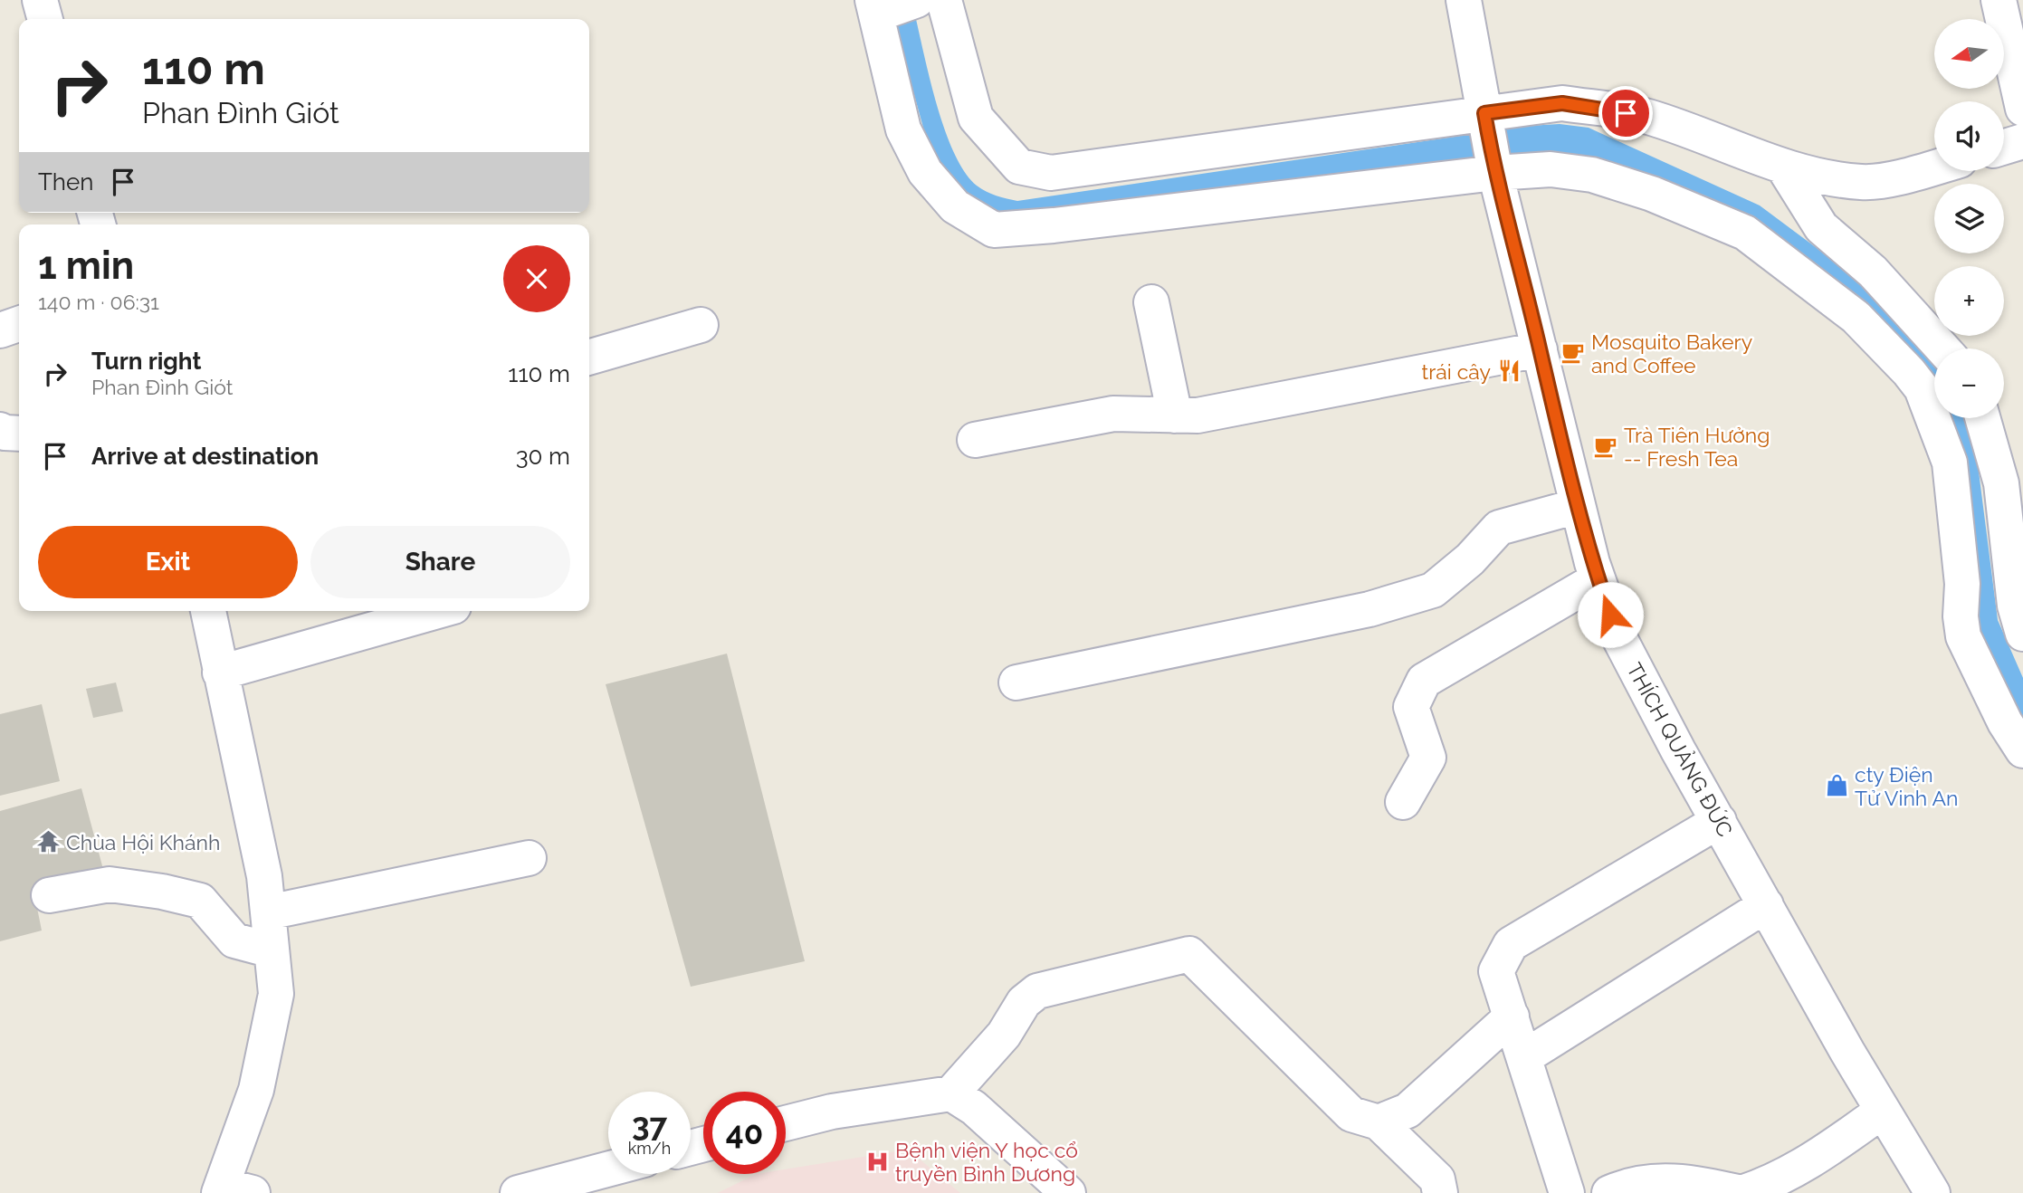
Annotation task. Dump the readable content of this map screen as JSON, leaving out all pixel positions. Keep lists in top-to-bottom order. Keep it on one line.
{"streets":{"street":["THÍCH QUẢNG ĐỨC"]},"places":{"cafe":["Mosquito Bakery and Coffee","Trà Tiên Hưởng -- Fresh Tea"],"restaurant":["trái cây"],"shop":["cty Điện Tử Vinh An"],"temple":["Chùa Hội Khánh"],"hospital":["Bệnh viện Y học cổ truyền Bình Dương"]},"north":"left","page":{"map_buttons":["+","−"],"turn":["110 m","Phan Đình Giót"],"then":"Then","heading":["1 min","140 m · 06:31"],"list":[{"name":"Turn right","note":"Phan Đình Giót","value":"110 m"},{"name":"Arrive at destination","value":"30 m"}],"buttons":["Exit","Share"],"speed":"37 km/h","limit":"40"}}
